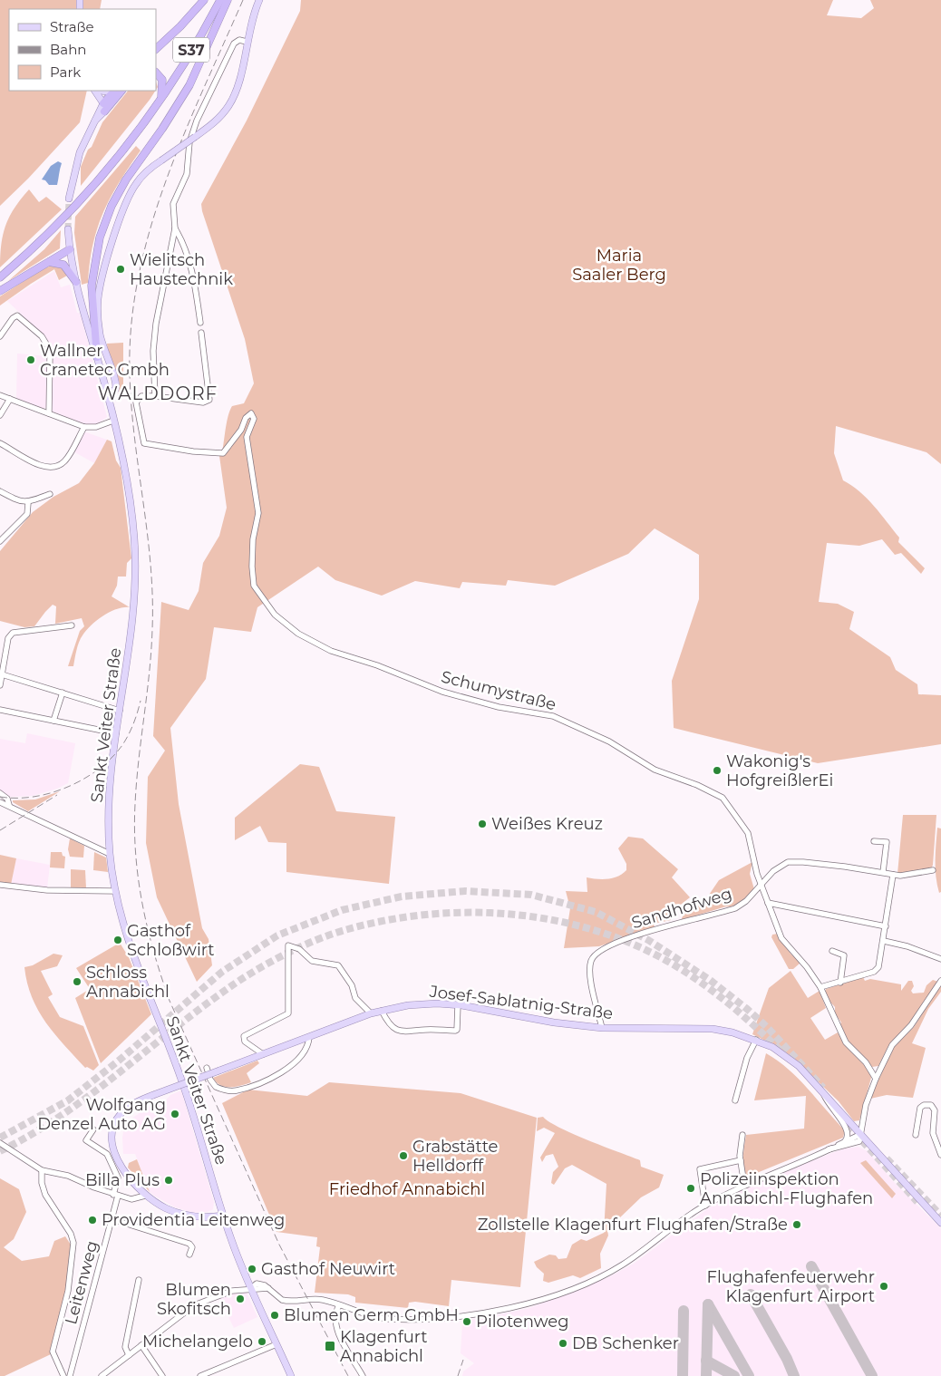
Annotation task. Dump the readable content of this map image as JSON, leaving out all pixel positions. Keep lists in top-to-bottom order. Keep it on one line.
{"streets":{"highway":["S37"],"main road":["Sankt Veiter Straße","Josef-Sablatnig-Straße"],"street":["Schumystraße","Sandhofweg","Leitenweg"]},"crossings":[["Schumystraße","Sandhofweg"],["Sankt Veiter Straße","Josef-Sablatnig-Straße"],["Sandhofweg","Josef-Sablatnig-Straße"]],"districts":["WALDDORF"],"parks":["Maria Saaler Berg","Friedhof Annabichl"],"places":{"other":["Wielitsch Haustechnik","Wallner Cranetec Gmbh","Wakonig's HofgreißlerEi","Weißes Kreuz","Gasthof Schloßwirt","Schloss Annabichl","Wolfgang Denzel Auto AG","Grabstätte Helldorff","Billa Plus","Polizeiinspektion Annabichl-Flughafen","Providentia Leitenweg","Zollstelle Klagenfurt Flughafen/Straße","Gasthof Neuwirt","Flughafenfeuerwehr Klagenfurt Airport","Blumen Skofitsch","Blumen Germ GmbH","Pilotenweg","Michelangelo","DB Schenker"],"transit":["Klagenfurt Annabichl"]},"legend":["Straße","Bahn","Park"]}
